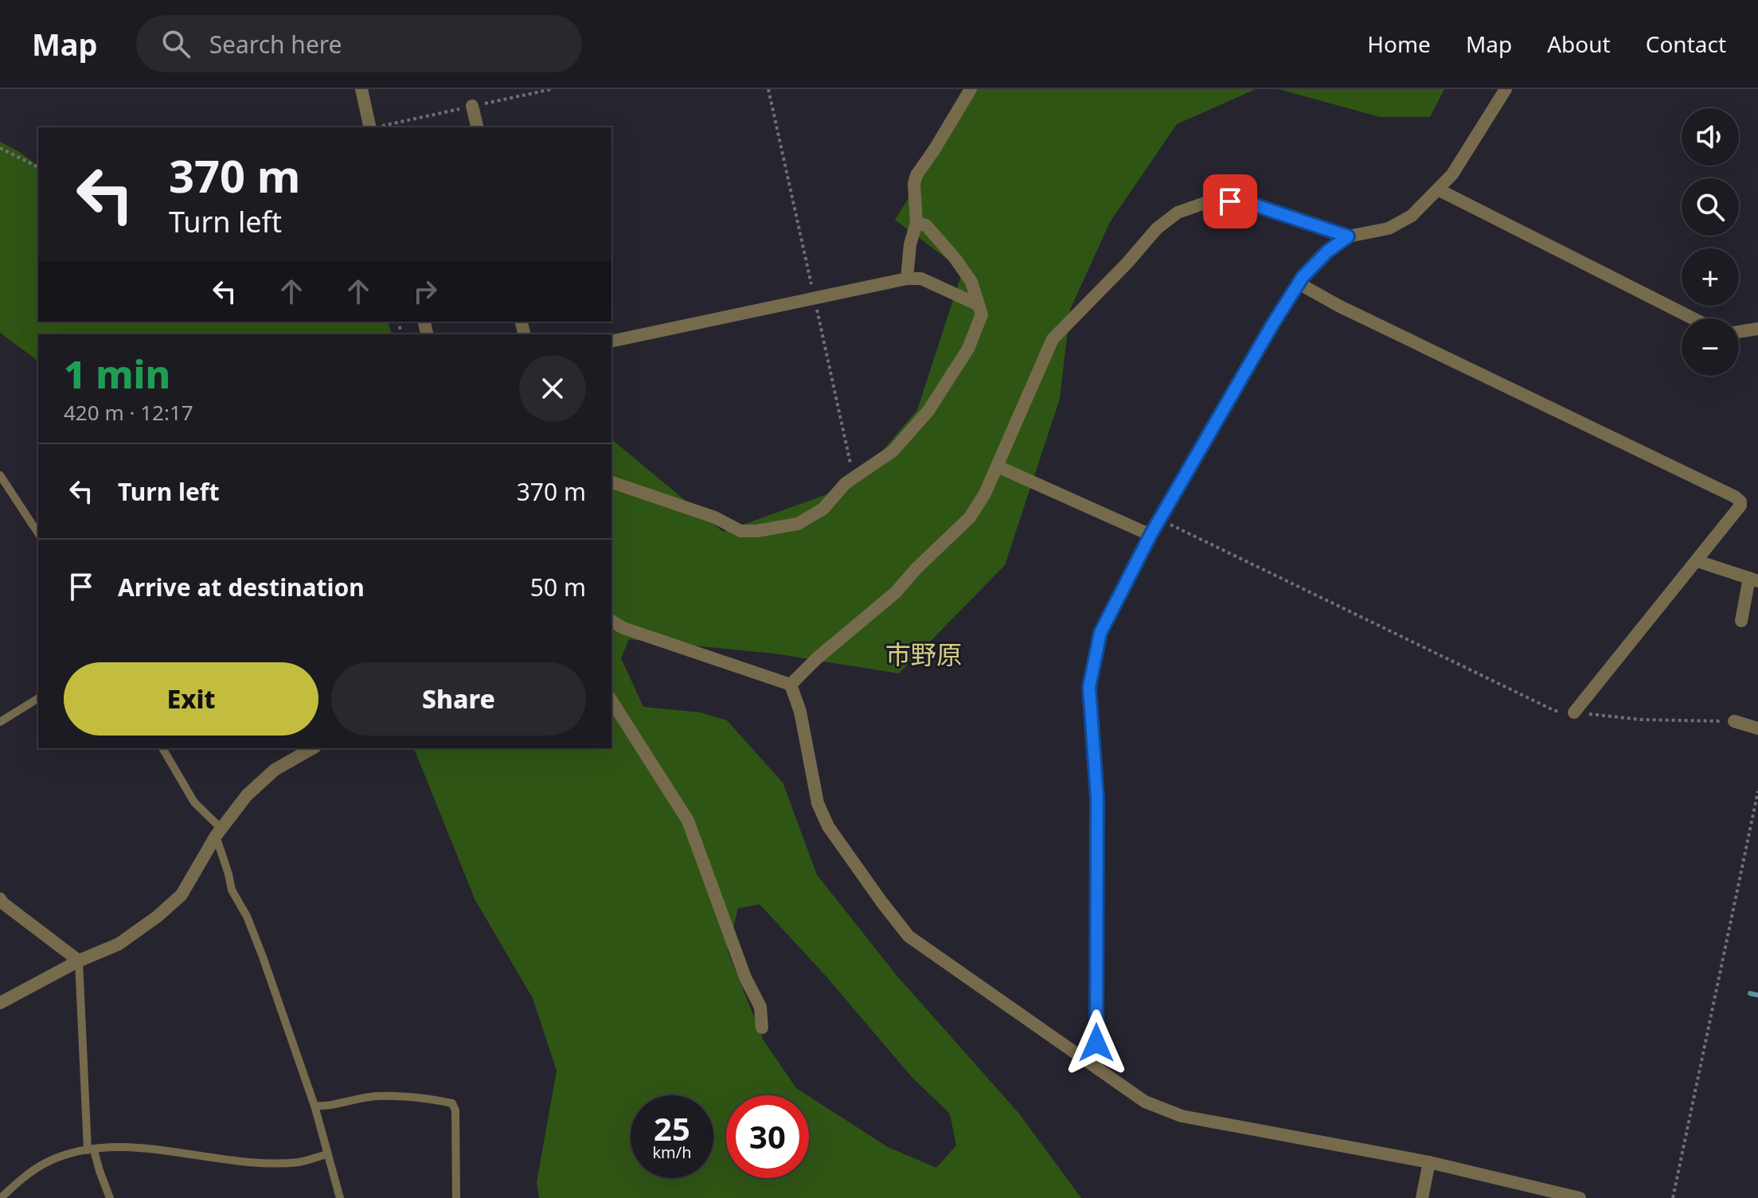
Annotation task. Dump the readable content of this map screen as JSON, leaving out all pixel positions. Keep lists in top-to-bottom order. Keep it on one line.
{"districts":["市野原"],"page":{"header":"Map","search":"Search here","nav":["Home","Map","About","Contact"],"map_buttons":["+","−"],"turn":["370 m","Turn left"],"heading":["1 min","420 m · 12:17"],"list":[{"name":"Turn left","value":"370 m"},{"name":"Arrive at destination","value":"50 m"}],"buttons":["Exit","Share"],"speed":"25 km/h","limit":"30"}}
